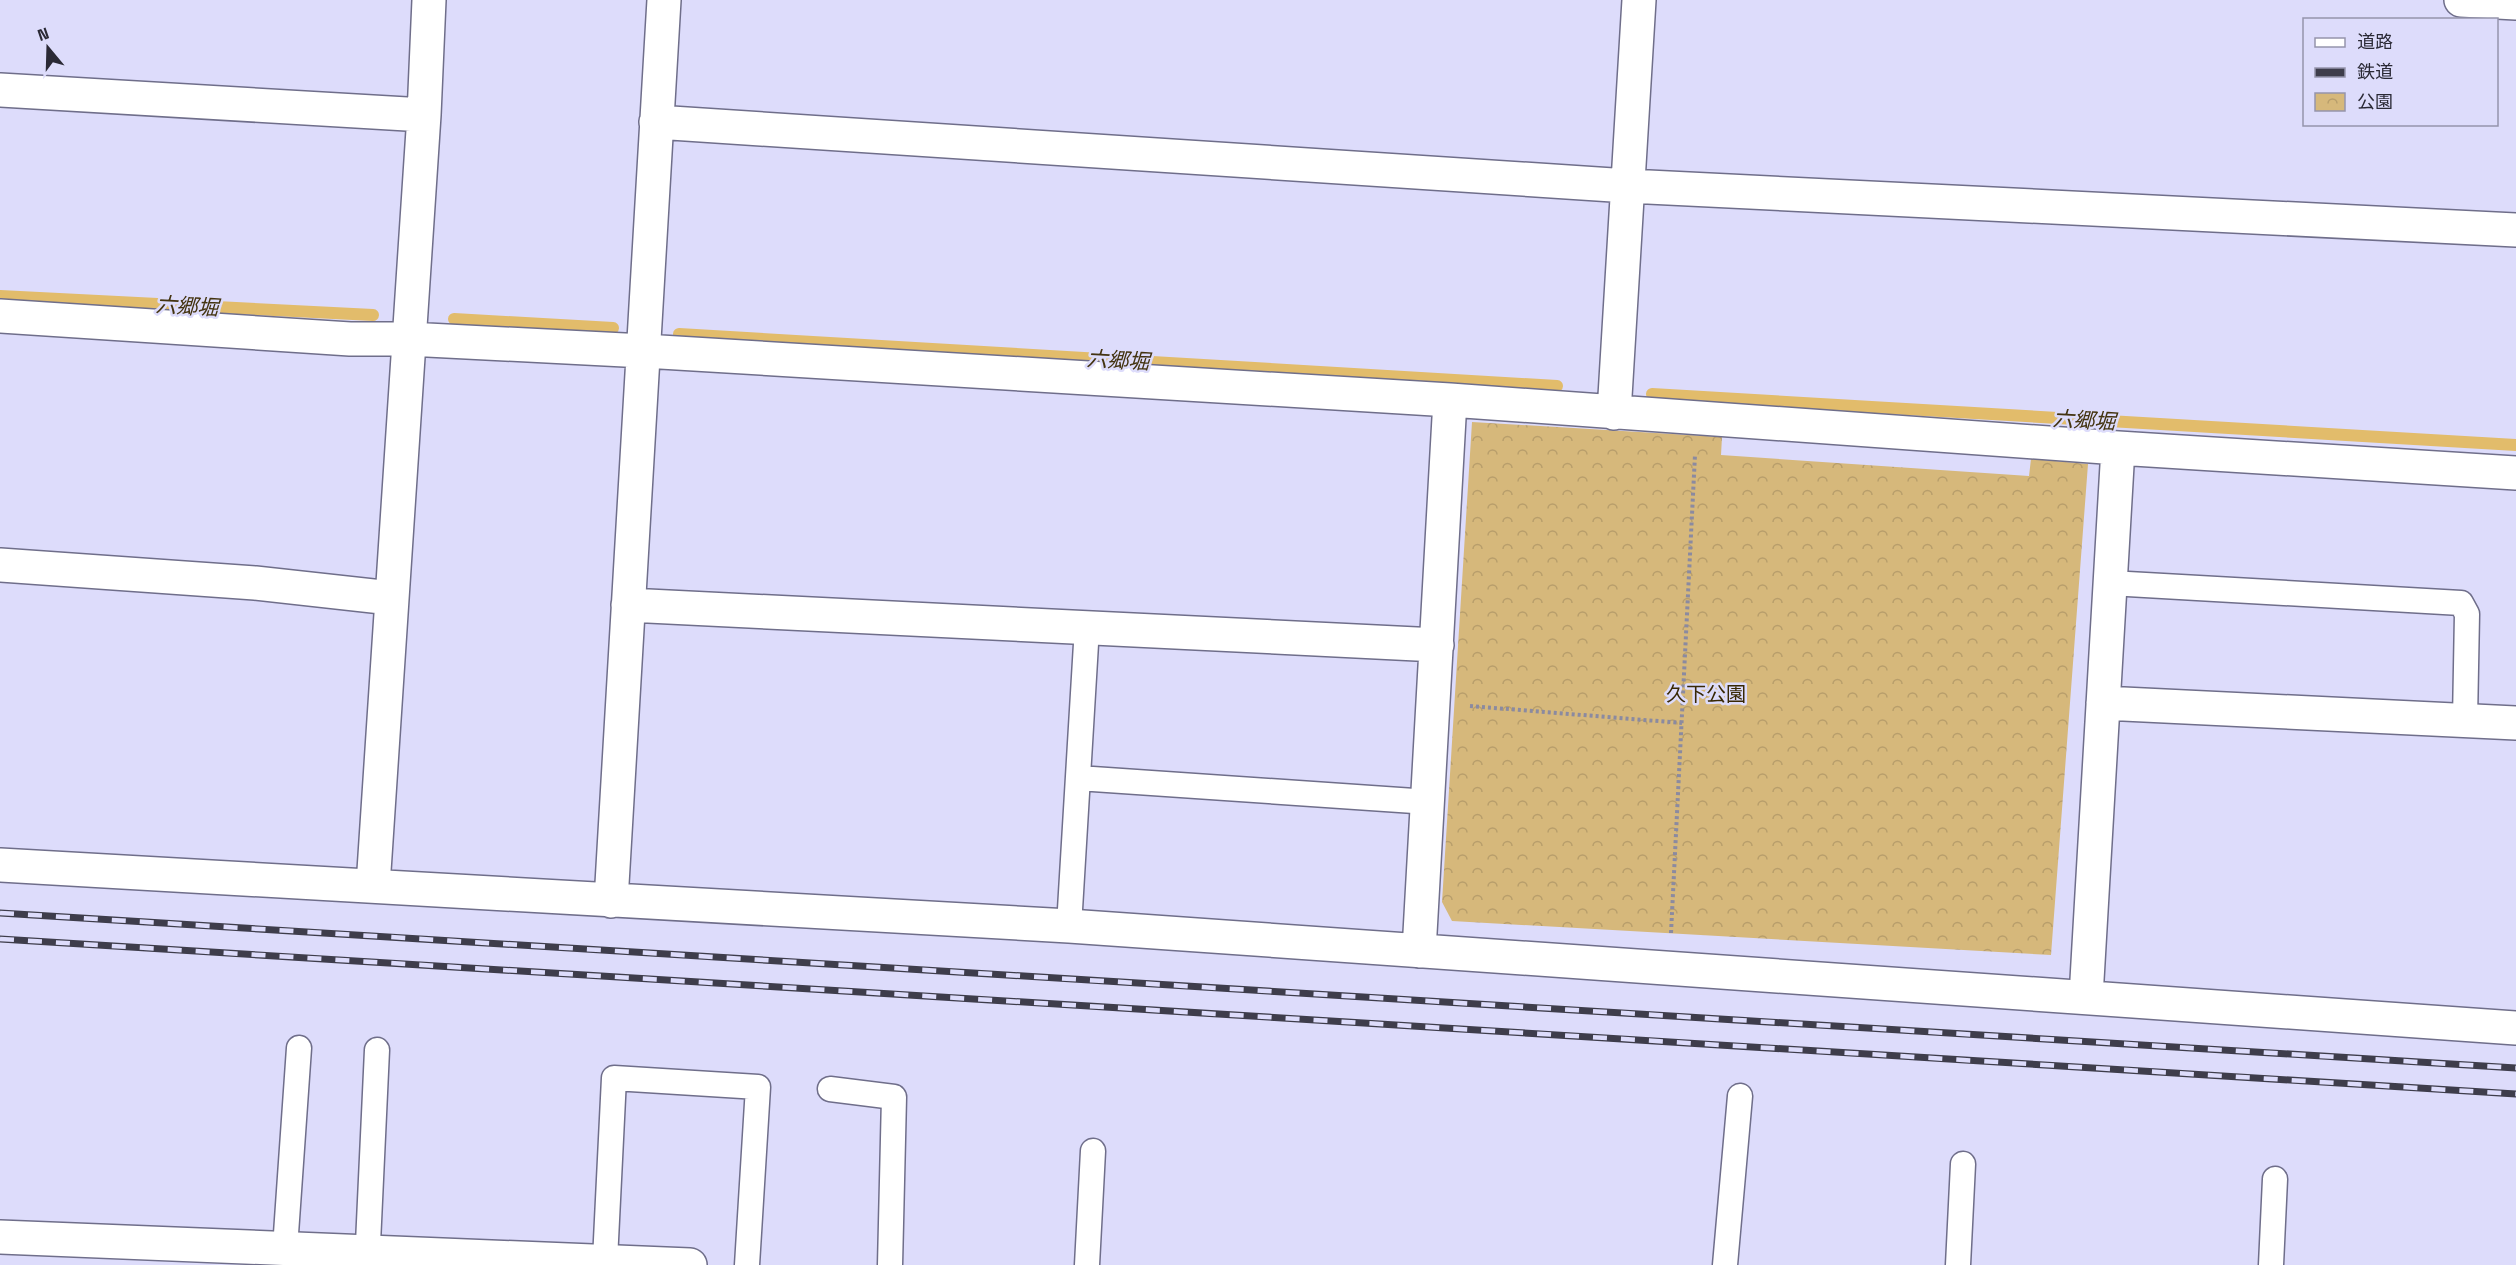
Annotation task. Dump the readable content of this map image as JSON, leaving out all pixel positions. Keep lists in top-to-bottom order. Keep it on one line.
{"water":["六郷堀"],"parks":["久下公園"],"legend":["道路","鉄道","公園"],"north":"top"}
